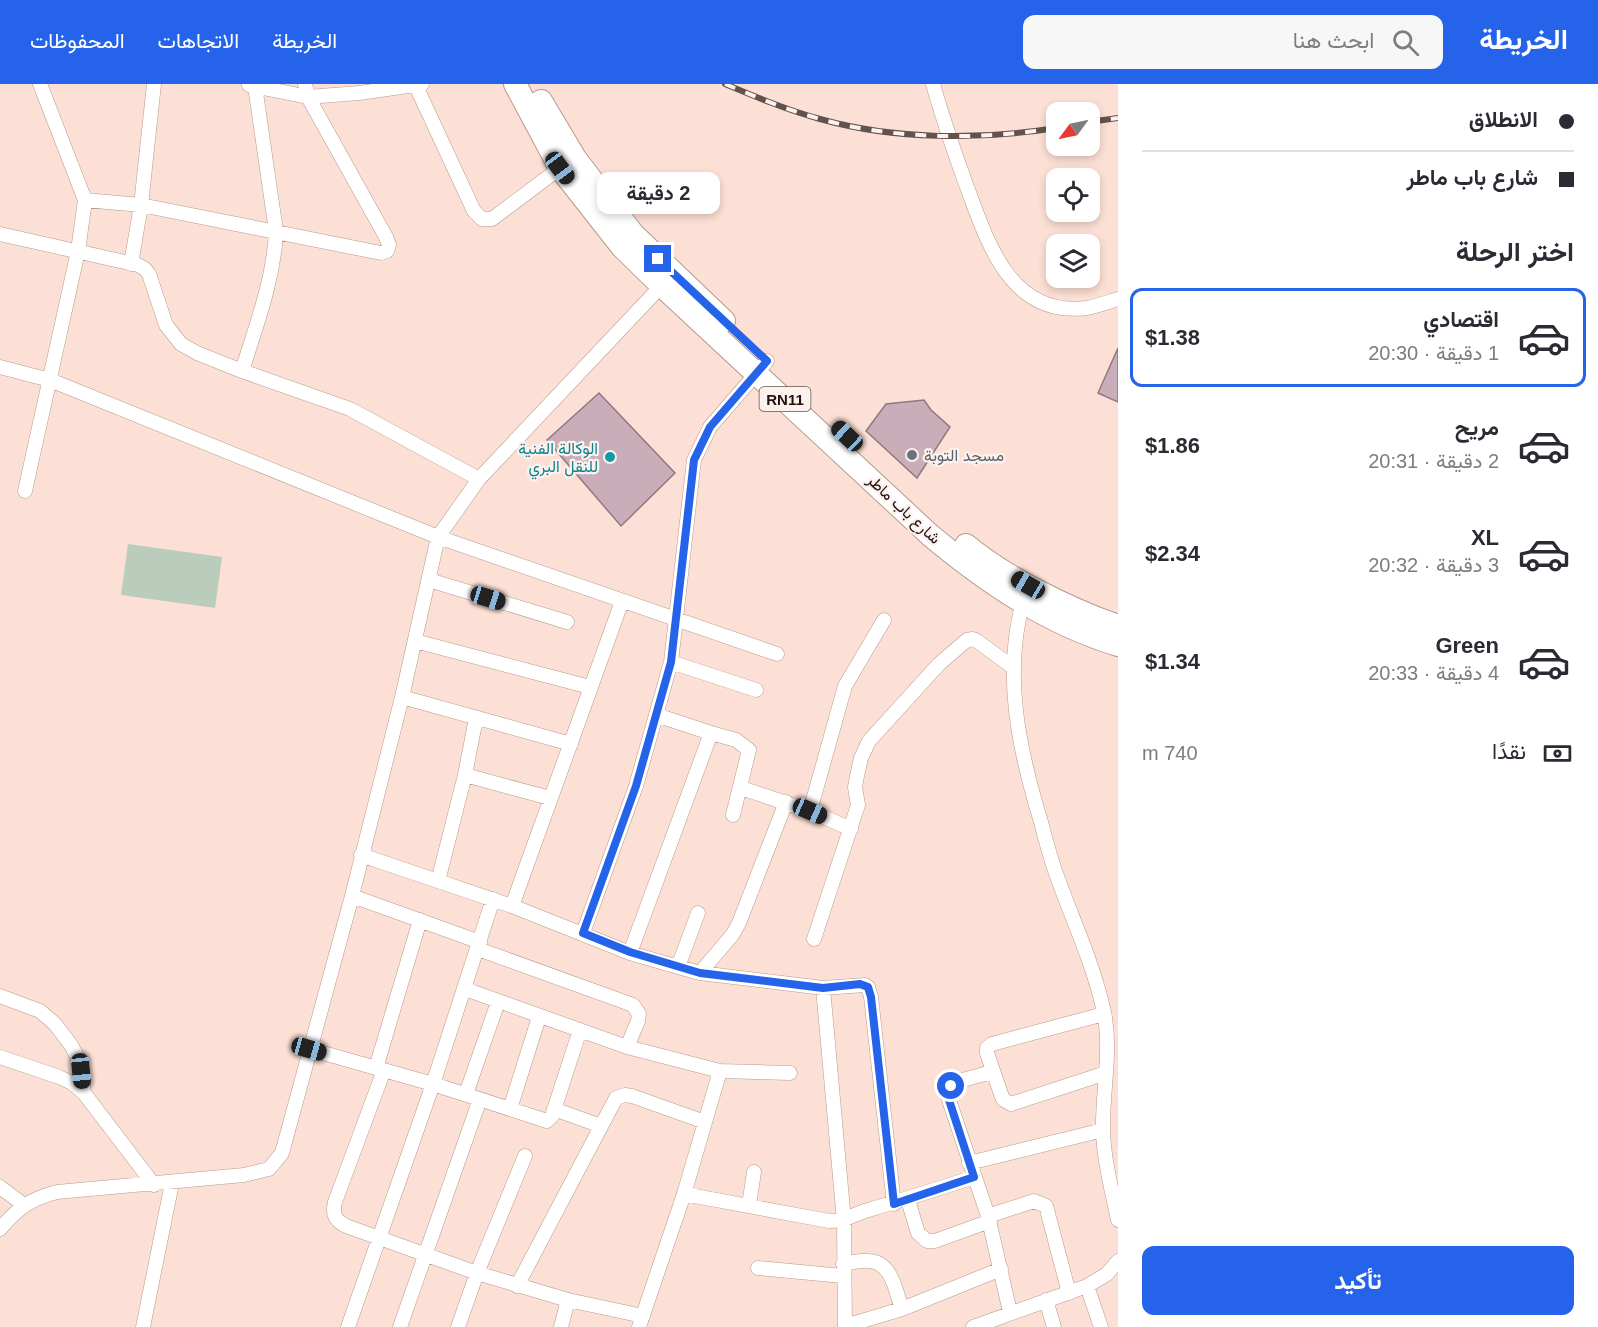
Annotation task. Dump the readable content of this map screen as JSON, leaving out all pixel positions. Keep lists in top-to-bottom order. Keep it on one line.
{"streets":{"main road":["RN11","شارع باب ماطر"]},"places":["مسجد التوبة","الوكالة الفنية للنقل البري"],"north":"bottom left","page":{"header":"الخريطة","search":"ابحث هنا","nav":["الخريطة","الاتجاهات","المحفوظات"],"banner":["الانطلاق","شارع باب ماطر"],"bubble":"2 دقيقة","heading":"اختر الرحلة","list":[{"name":"اقتصادي","note":"1 دقيقة · 20:30","value":"$1.38"},{"name":"مريح","note":"2 دقيقة · 20:31","value":"$1.86"},{"name":"XL","note":"3 دقيقة · 20:32","value":"$2.34"},{"name":"Green","note":"4 دقيقة · 20:33","value":"$1.34"}],"pay":["نقدًا","740 m"],"buttons":"تأكيد"}}
